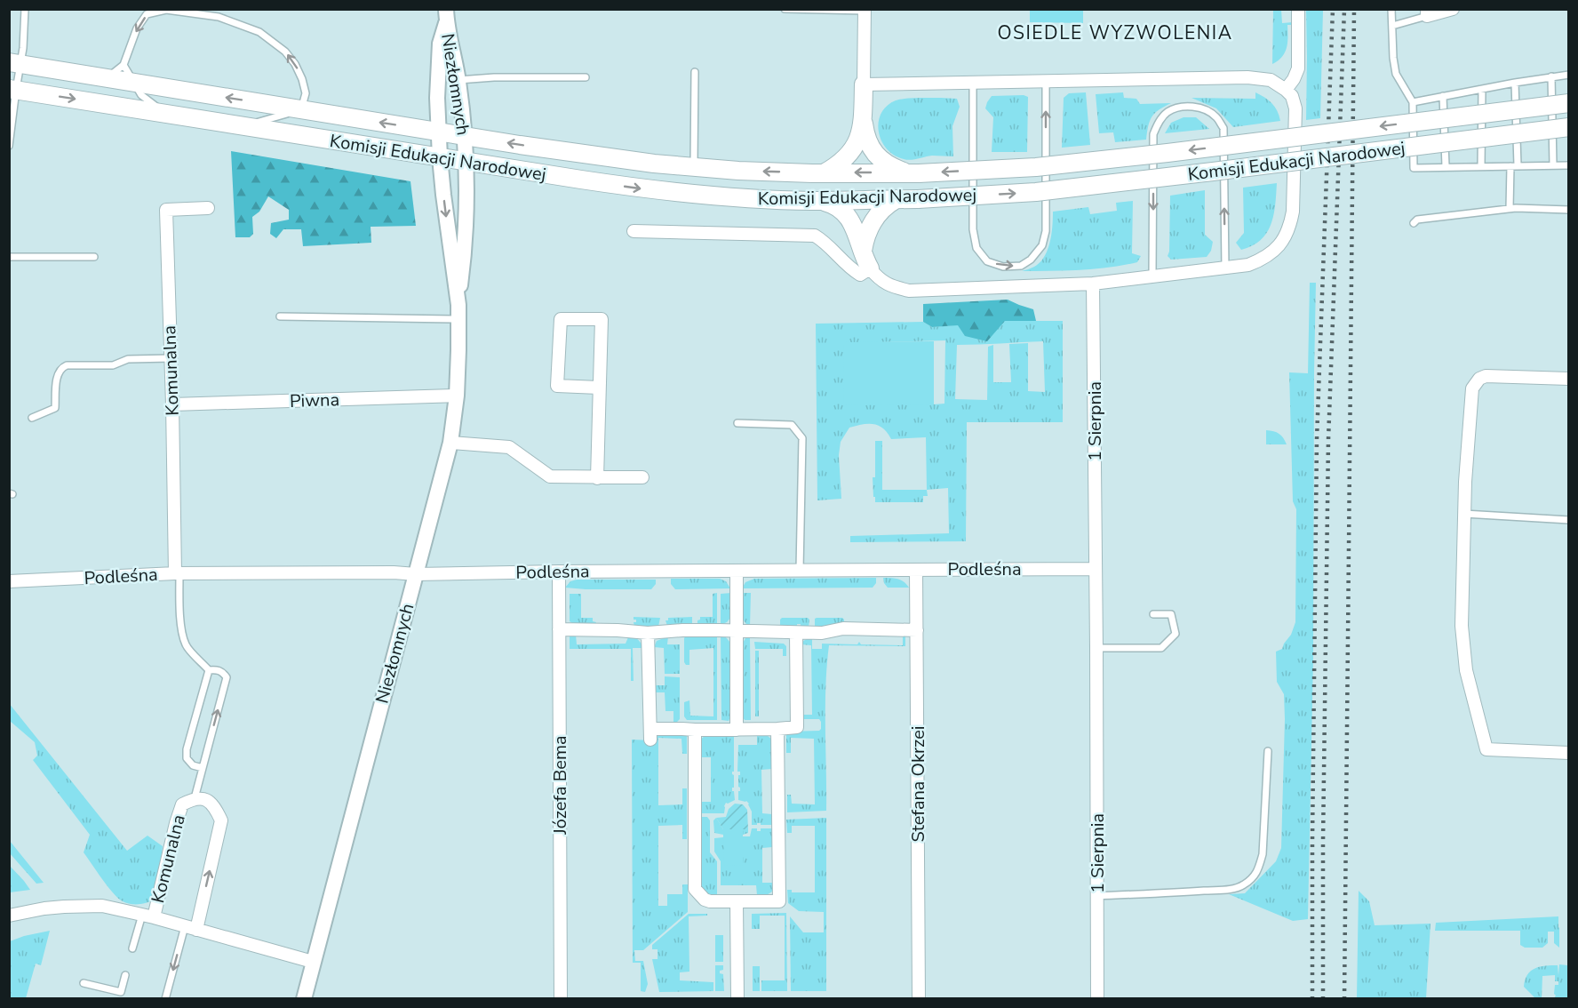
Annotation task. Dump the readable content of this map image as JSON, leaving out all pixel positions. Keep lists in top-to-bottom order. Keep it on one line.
{"streets":{"main road":["Komisji Edukacji Narodowej"],"street":["Niezłomnych","Komunalna","Piwna","1 Sierpnia","Podleśna","Stefana Okrzei","Józefa Bema"]},"crossings":[["Niezłomnych","Komisji Edukacji Narodowej"],["Niezłomnych","Piwna"],["Niezłomnych","Podleśna"],["Komunalna","Piwna"],["Komunalna","Podleśna"],["1 Sierpnia","Podleśna"],["Podleśna","Stefana Okrzei"],["Podleśna","Józefa Bema"]],"districts":["OSIEDLE WYZWOLENIA"]}
